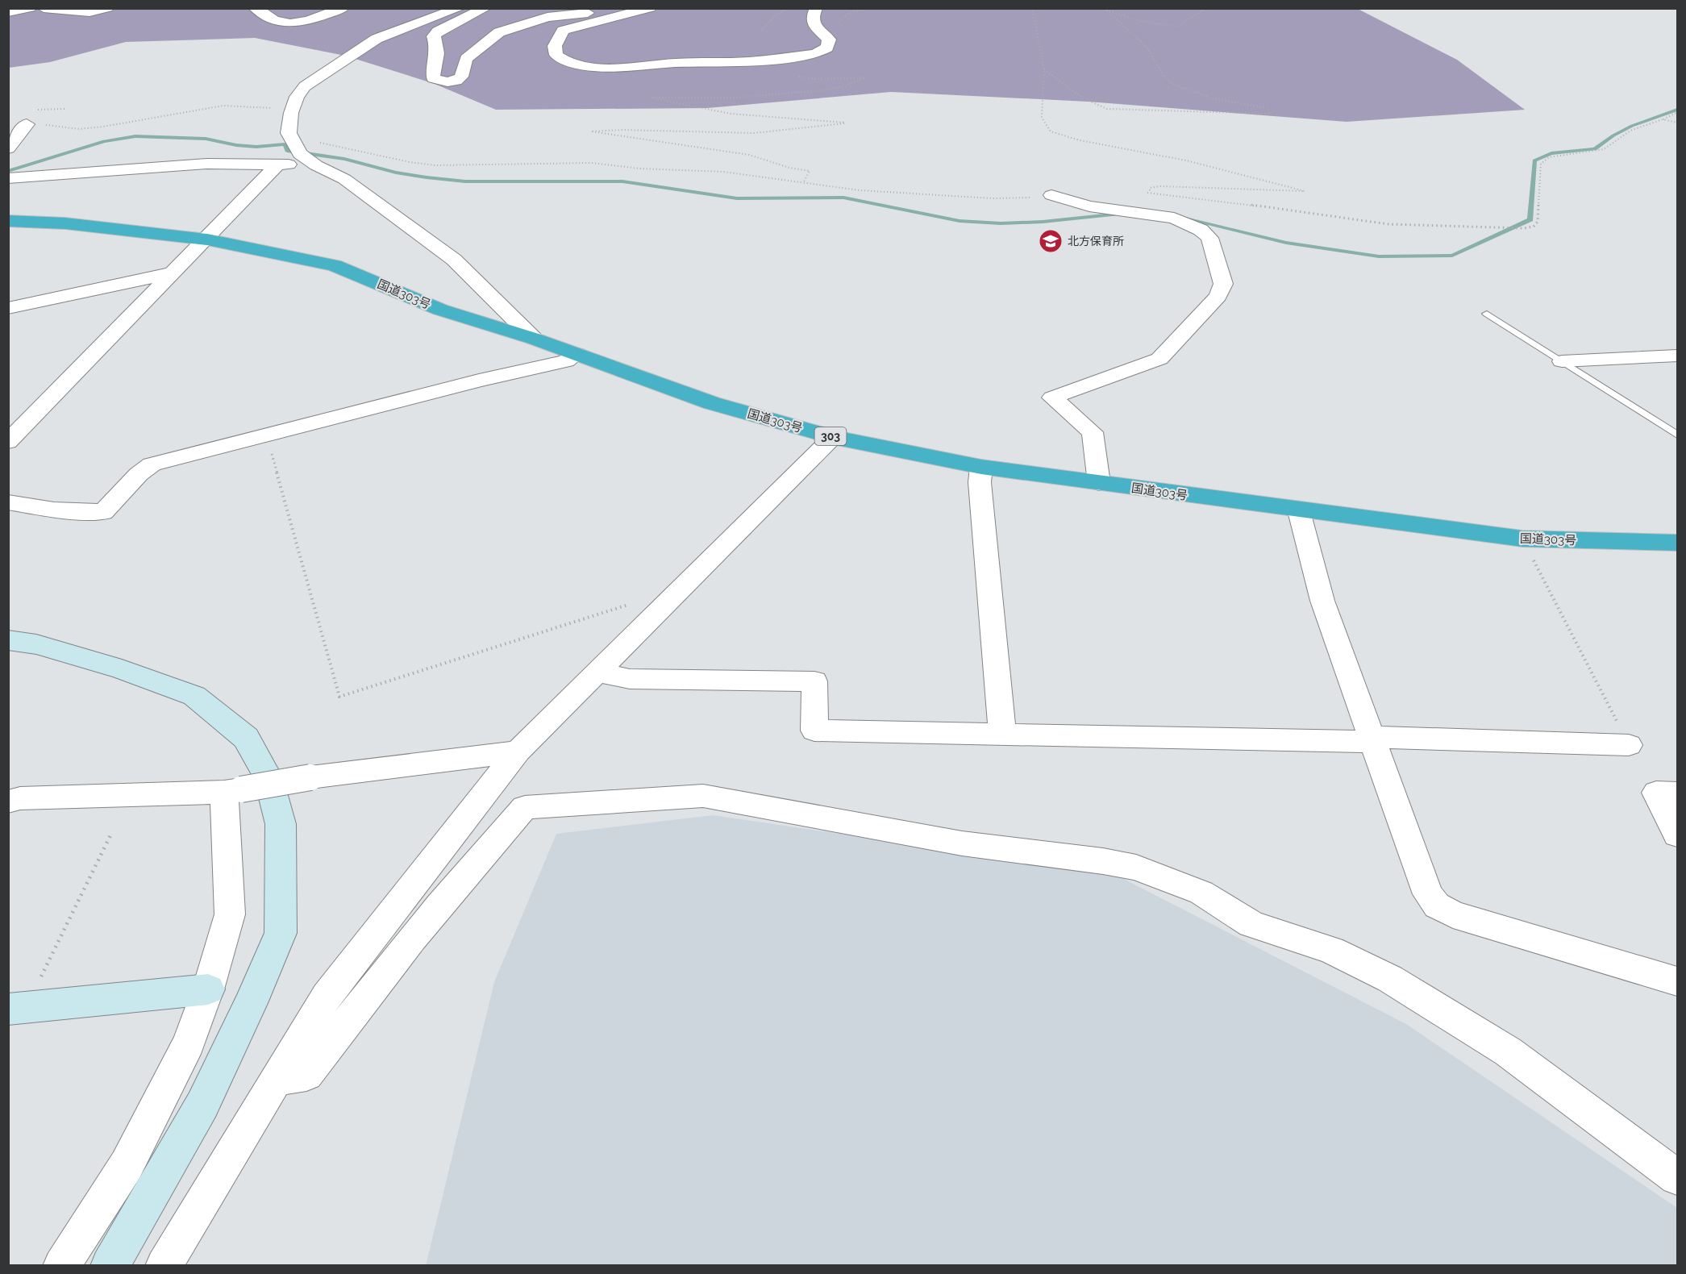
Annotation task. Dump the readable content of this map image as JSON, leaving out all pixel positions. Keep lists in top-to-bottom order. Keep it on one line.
{"streets":{"highway":["国道303号","303"]},"places":{"school or university":["北方保育所"]}}
